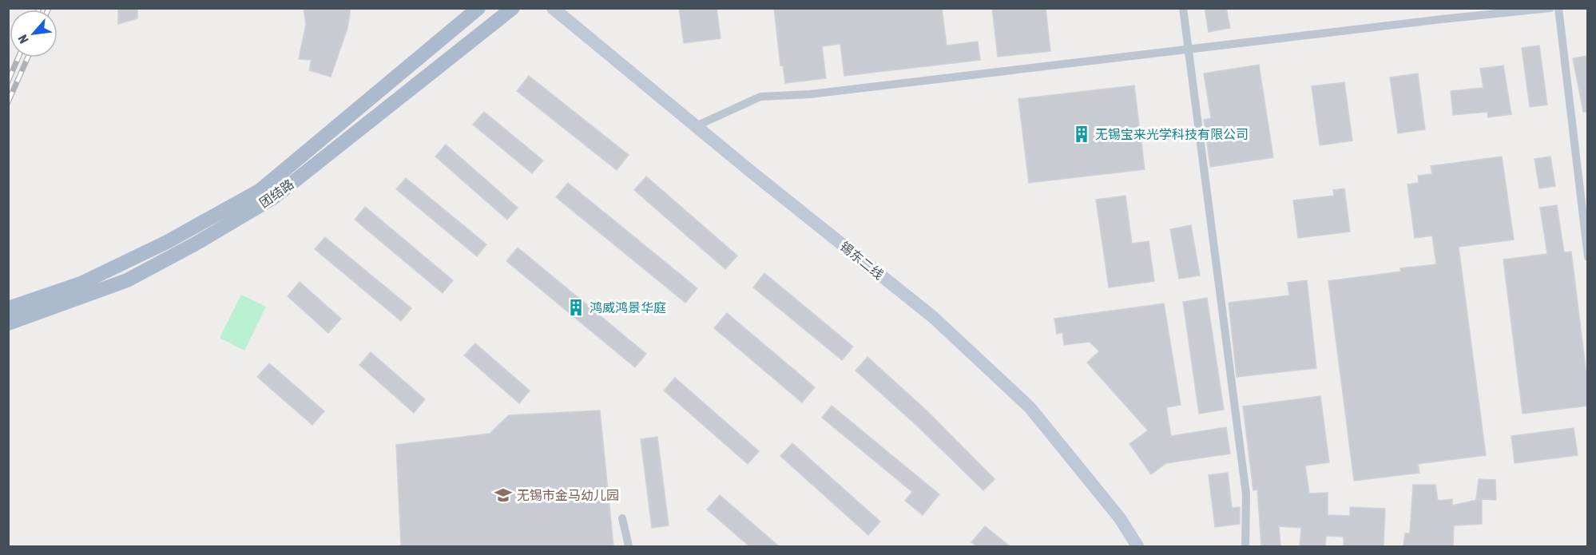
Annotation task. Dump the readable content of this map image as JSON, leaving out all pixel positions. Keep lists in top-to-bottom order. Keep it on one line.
{"streets":{"main road":["团结路","锡东二线"]},"places":{"building":["无锡宝来光学科技有限公司","鸿威鸿景华庭"],"school or university":["无锡市金马幼儿园"]},"north":"bottom left"}
